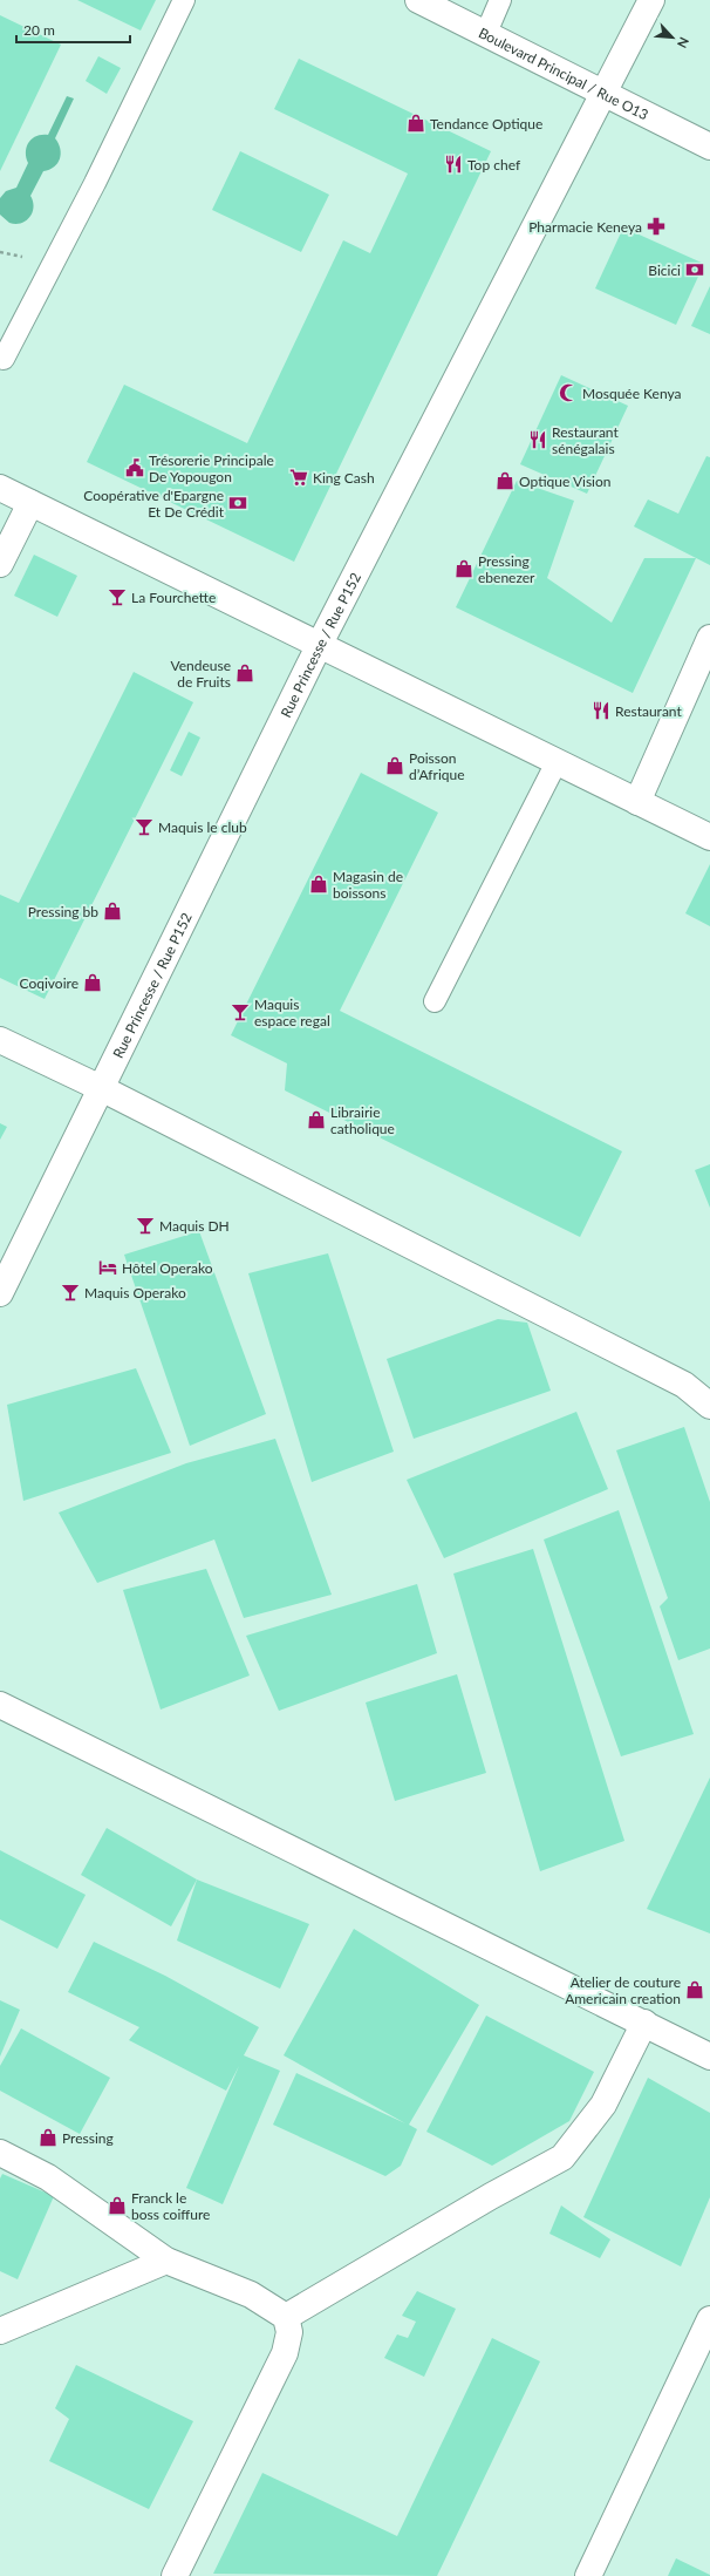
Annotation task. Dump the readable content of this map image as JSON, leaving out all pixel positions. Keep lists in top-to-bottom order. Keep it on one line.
{"streets":{"street":["Boulevard Principal / Rue O13","Rue Princesse / Rue P152"]},"crossings":[["Boulevard Principal / Rue O13","Rue Princesse / Rue P152"]],"places":{"shop":["Tendance Optique","Optique Vision","Pressing ebenezer","Vendeuse de Fruits","Poisson d’Afrique","Magasin de boissons","Pressing bb","Coqivoire","Librairie catholique","Atelier de couture Americain creation","Pressing","Franck le boss coiffure"],"restaurant":["Top chef","Restaurant sénégalais","Restaurant"],"pharmacy":["Pharmacie Keneya"],"bank":["Bicici","Coopérative d'Epargne Et De Crédit"],"mosque":["Mosquée Kenya"],"public building":["Trésorerie Principale De Yopougon"],"supermarket":["King Cash"],"bar":["La Fourchette","Maquis le club","Maquis espace regal","Maquis DH","Maquis Operako"],"hotel":["Hôtel Operako"]},"scale_bar":"20 m","north":"bottom right"}
